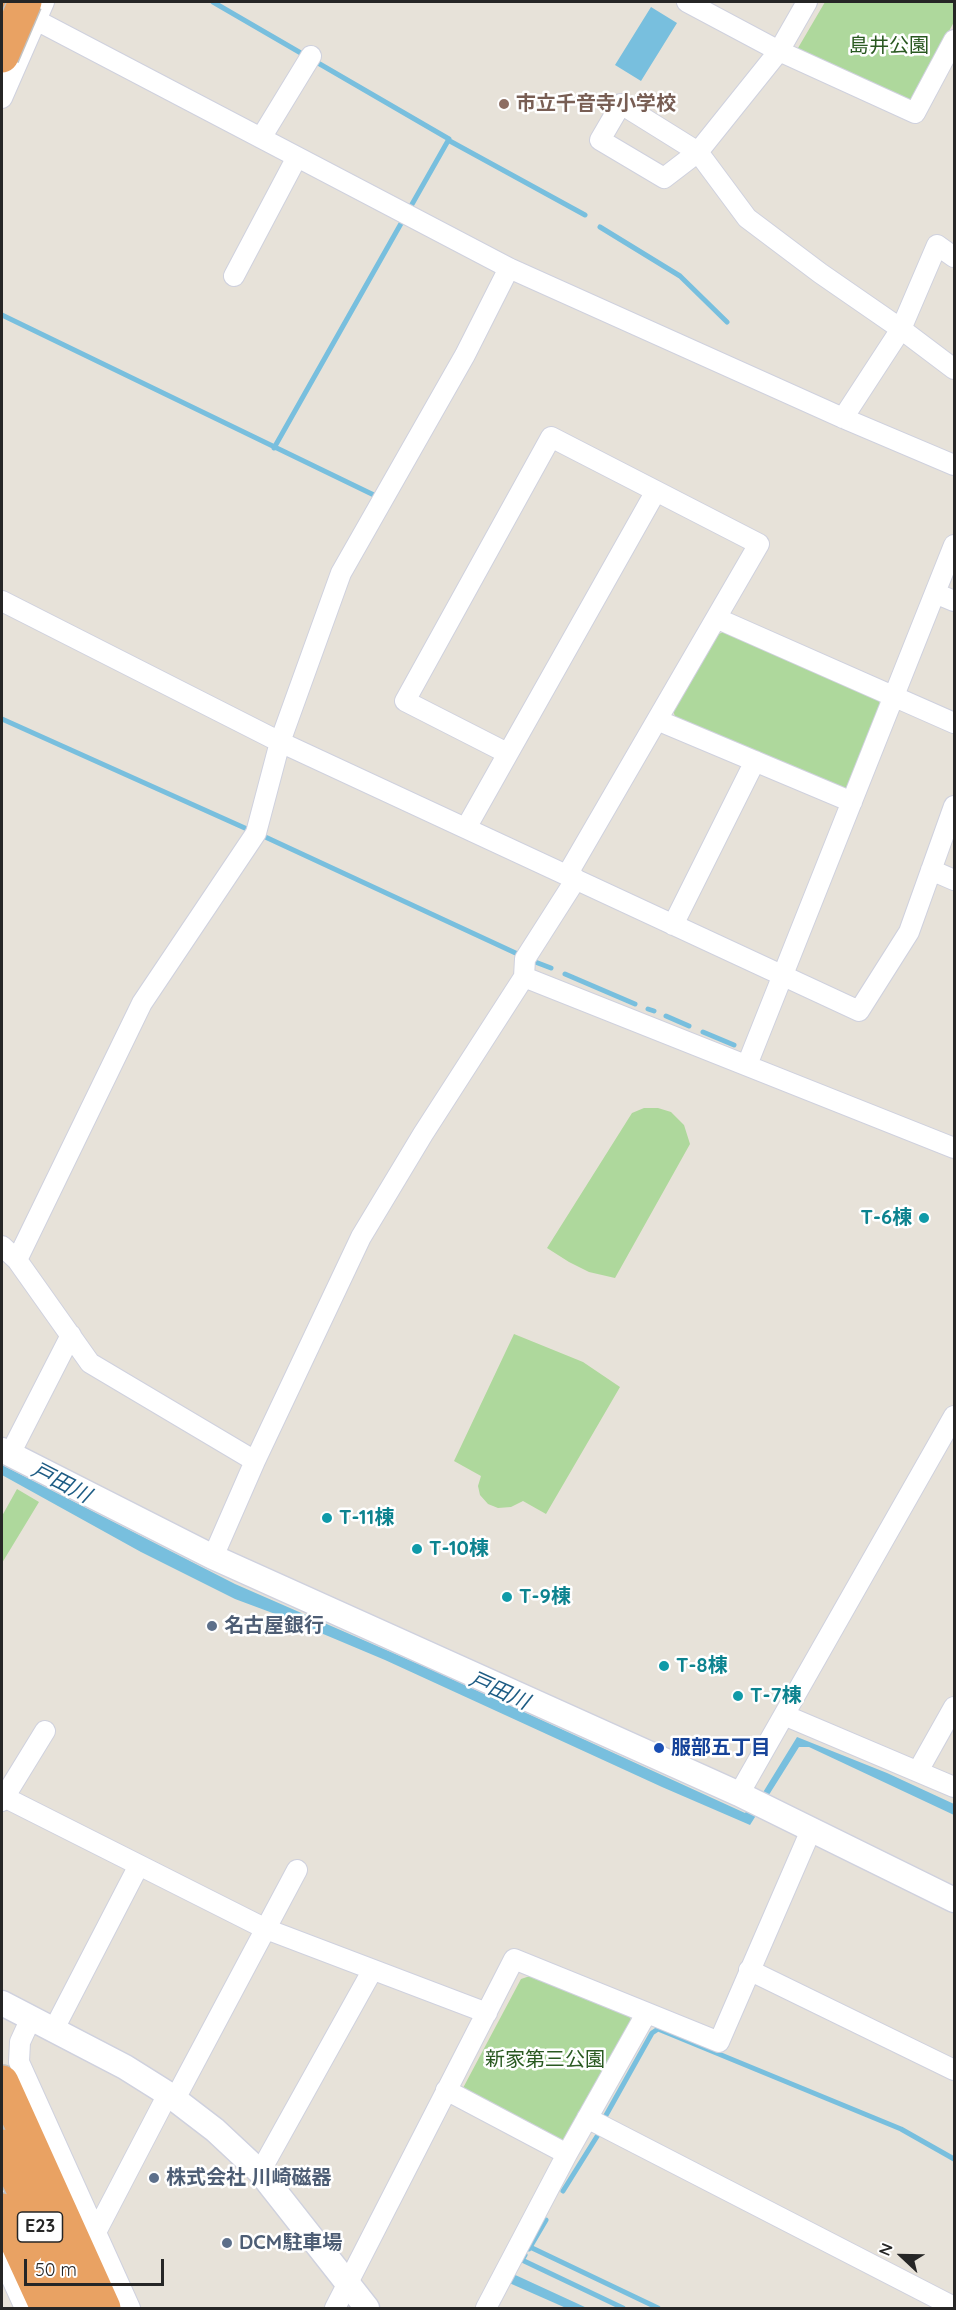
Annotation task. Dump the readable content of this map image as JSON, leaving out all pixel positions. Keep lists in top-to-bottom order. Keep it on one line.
{"streets":{"highway":["E23"]},"water":["戸田川"],"parks":["島井公園","新家第三公園"],"places":["市立千音寺小学校","T-6棟","T-11棟","T-10棟","T-9棟","名古屋銀行","T-8棟","T-7棟","服部五丁目","株式会社 川崎磁器","DCM駐車場"],"scale_bar":"50 m","north":"left"}
